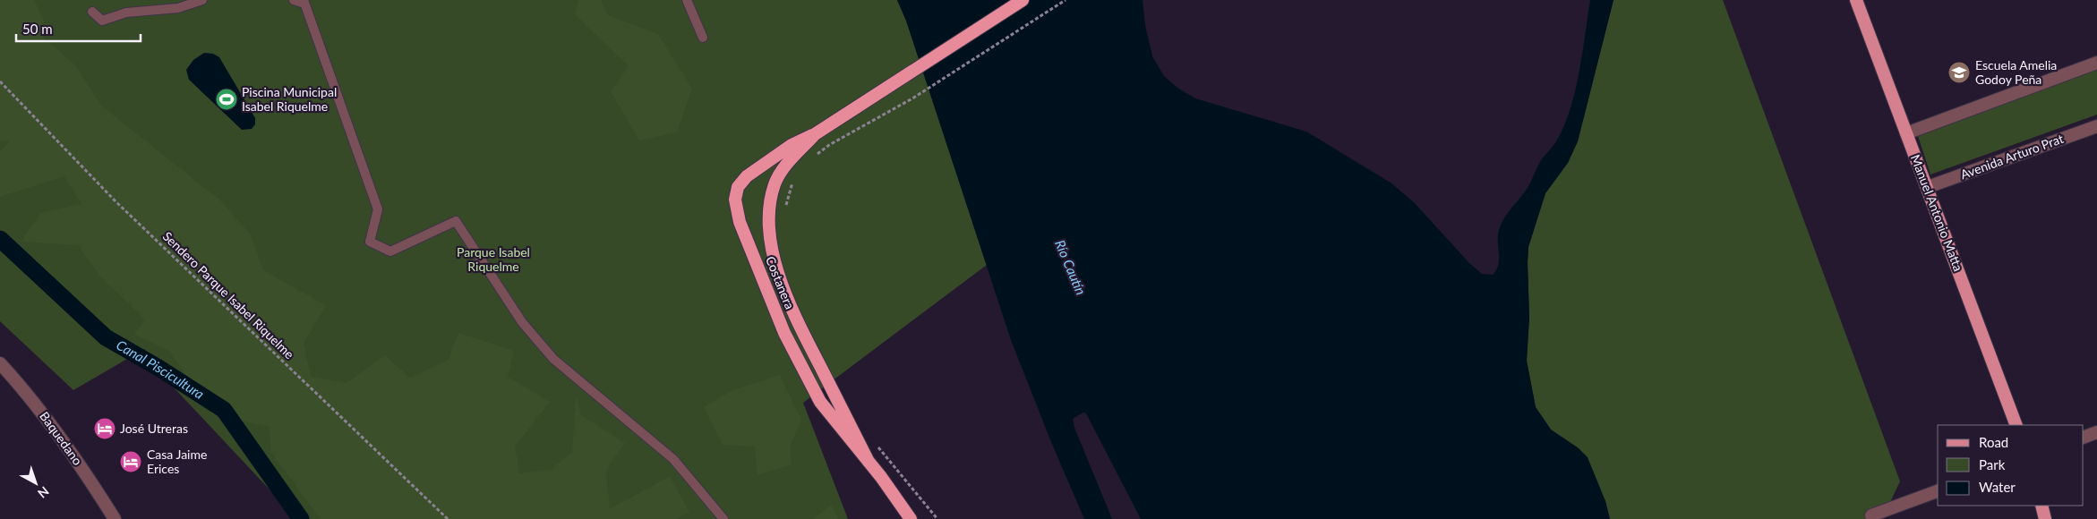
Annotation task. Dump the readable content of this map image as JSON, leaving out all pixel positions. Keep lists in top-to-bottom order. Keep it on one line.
{"streets":{"highway":["Costanera"],"main road":["Manuel Antonio Matta"],"street":["Avenida Arturo Prat","Baquedano"],"path":["Sendero Parque Isabel Riquelme"]},"crossings":[["Avenida Arturo Prat","Manuel Antonio Matta"]],"water":["Río Cautín","Canal Piscicultura"],"parks":["Parque Isabel Riquelme"],"places":{"school or university":["Escuela Amelia Godoy Peña"],"sports":["Piscina Municipal Isabel Riquelme"],"hotel":["José Utreras","Casa Jaime Erices"]},"legend":["Road","Park","Water"],"scale_bar":"50 m","north":"bottom right"}
